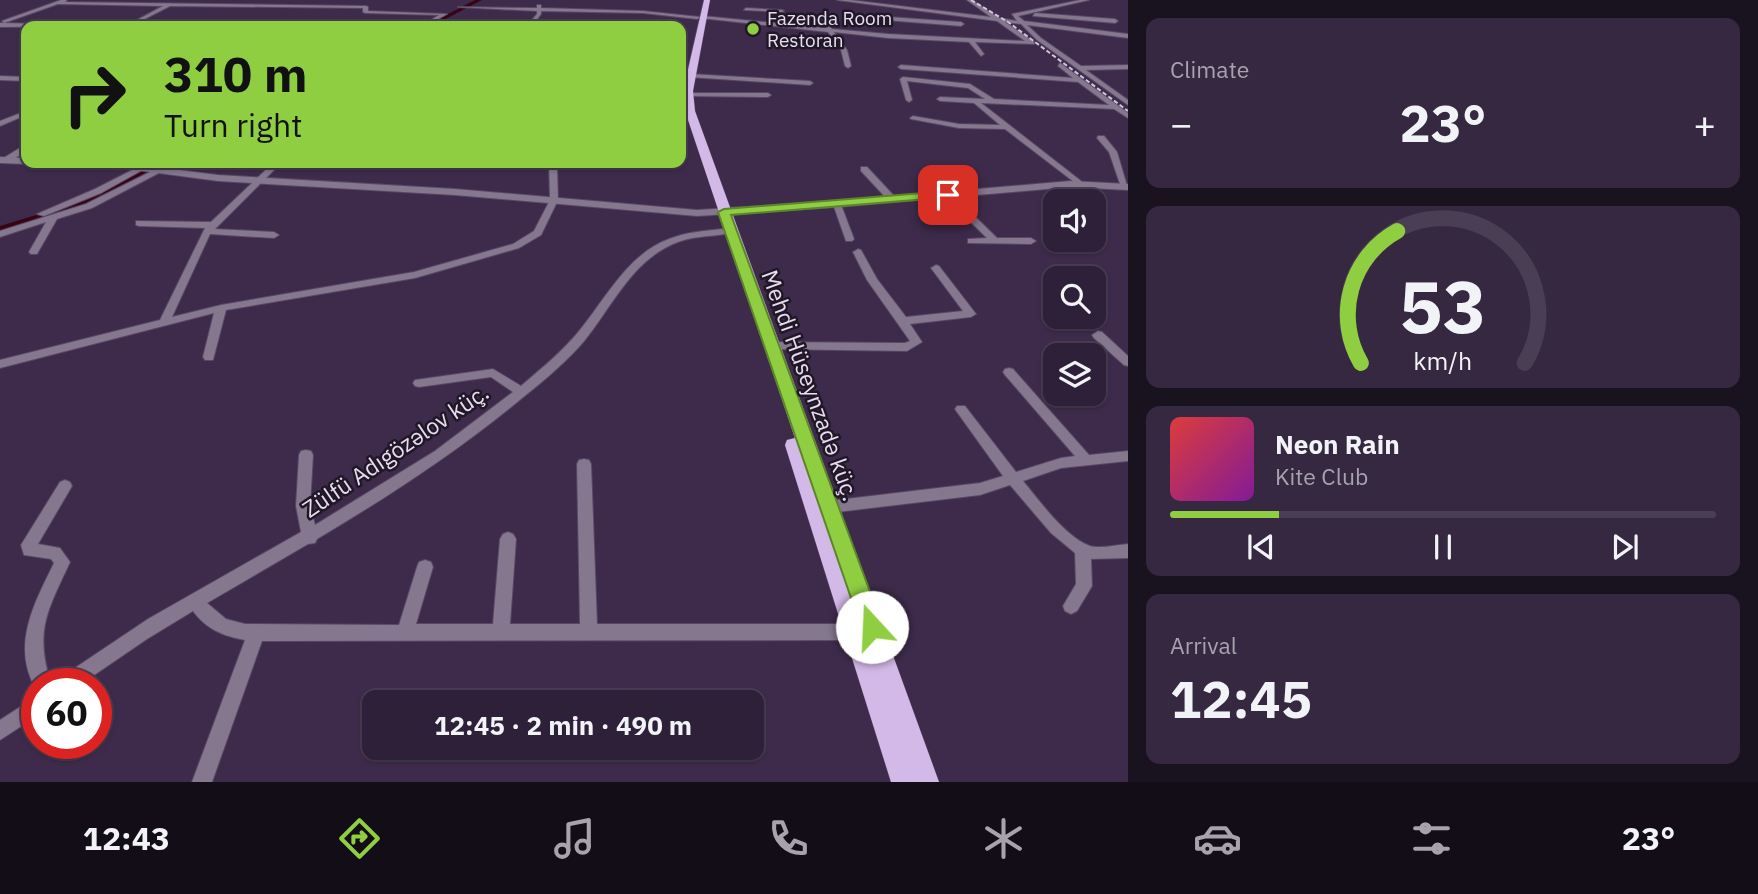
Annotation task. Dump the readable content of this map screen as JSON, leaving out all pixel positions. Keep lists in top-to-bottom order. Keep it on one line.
{"streets":{"main road":["Mehdi Hüseynzadə küç."],"street":["Zülfü Adıgözəlov küç."]},"crossings":[["Mehdi Hüseynzadə küç.","Zülfü Adıgözəlov küç."]],"places":["Fazenda Room Restoran"],"page":{"tile":["Climate",["Arrival","12:45"]],"turn":["310 m","Turn right"],"heat":["−","23°","+"],"song":["Neon Rain","Kite Club"],"limit":"60","trip":"12:45 · 2 min · 490 m","tabs":["12:43","23°"],"gauge":["53","km/h"]}}
